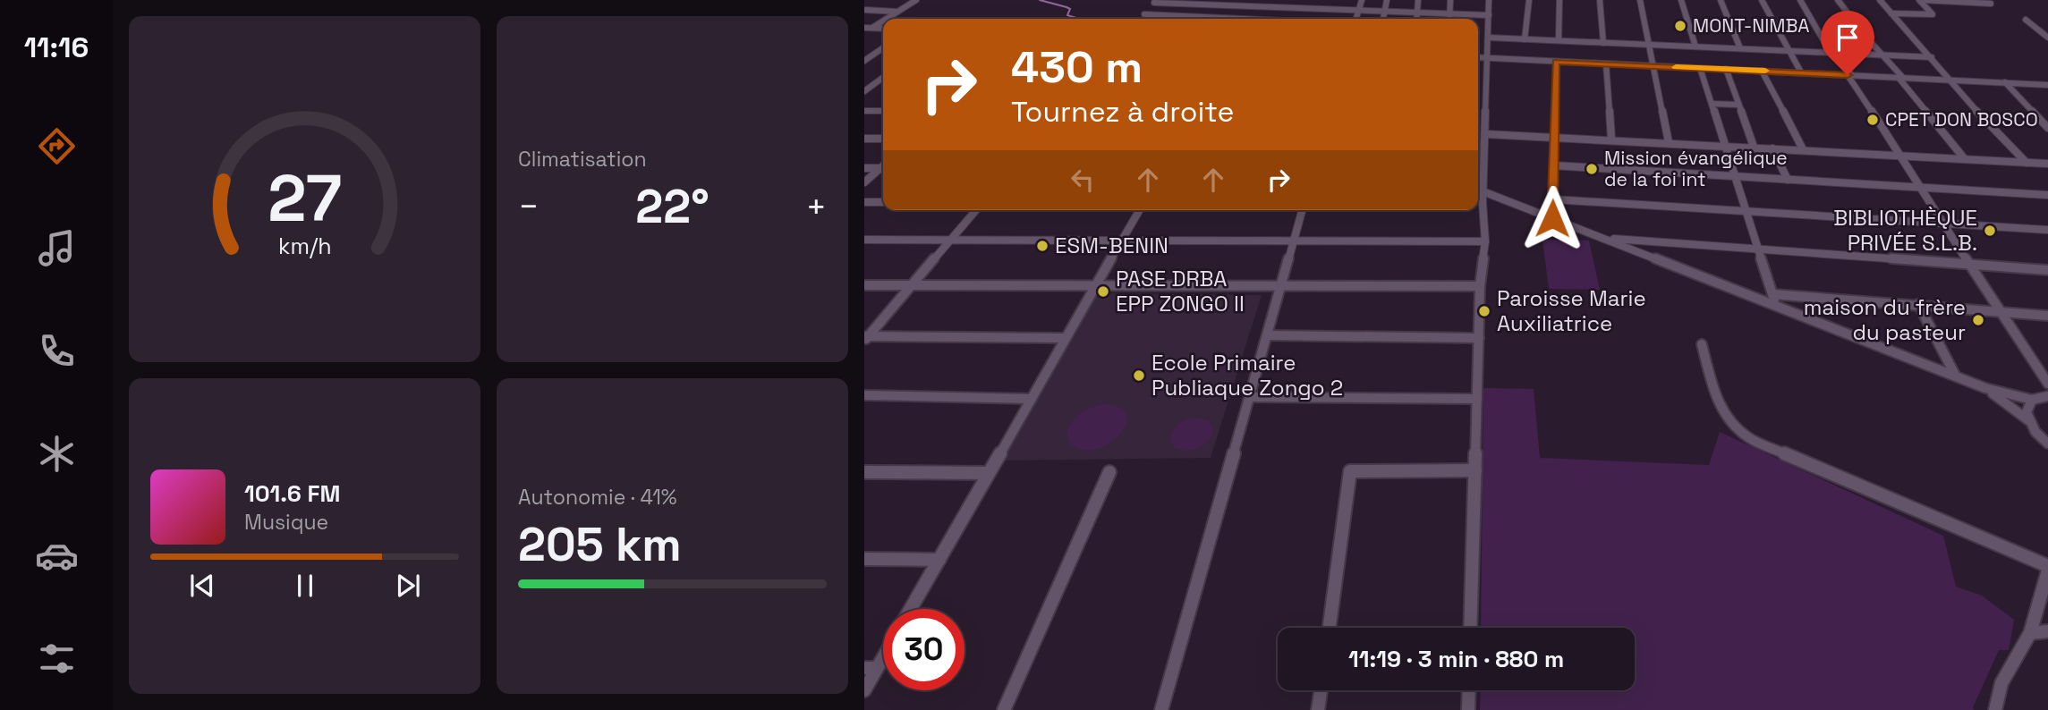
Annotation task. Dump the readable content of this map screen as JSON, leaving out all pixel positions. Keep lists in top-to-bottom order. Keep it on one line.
{"places":["MONT-NIMBA","CPET DON BOSCO","Mission évangélique de la foi int","BIBLIOTHÈQUE PRIVÉE S.L.B.","ESM-BENIN","PASE DRBA EPP ZONGO II","Paroisse Marie Auxiliatrice","maison du frère du pasteur","Ecole Primaire Publiaque Zongo 2"],"page":{"tabs":"11:16","tile":["Climatisation",["Autonomie · 41%","205 km"]],"turn":["430 m","Tournez à droite"],"heat":["−","22°","+"],"song":["101.6 FM","Musique"],"limit":"30","trip":"11:19 · 3 min · 880 m","gauge":["27","km/h"]}}
